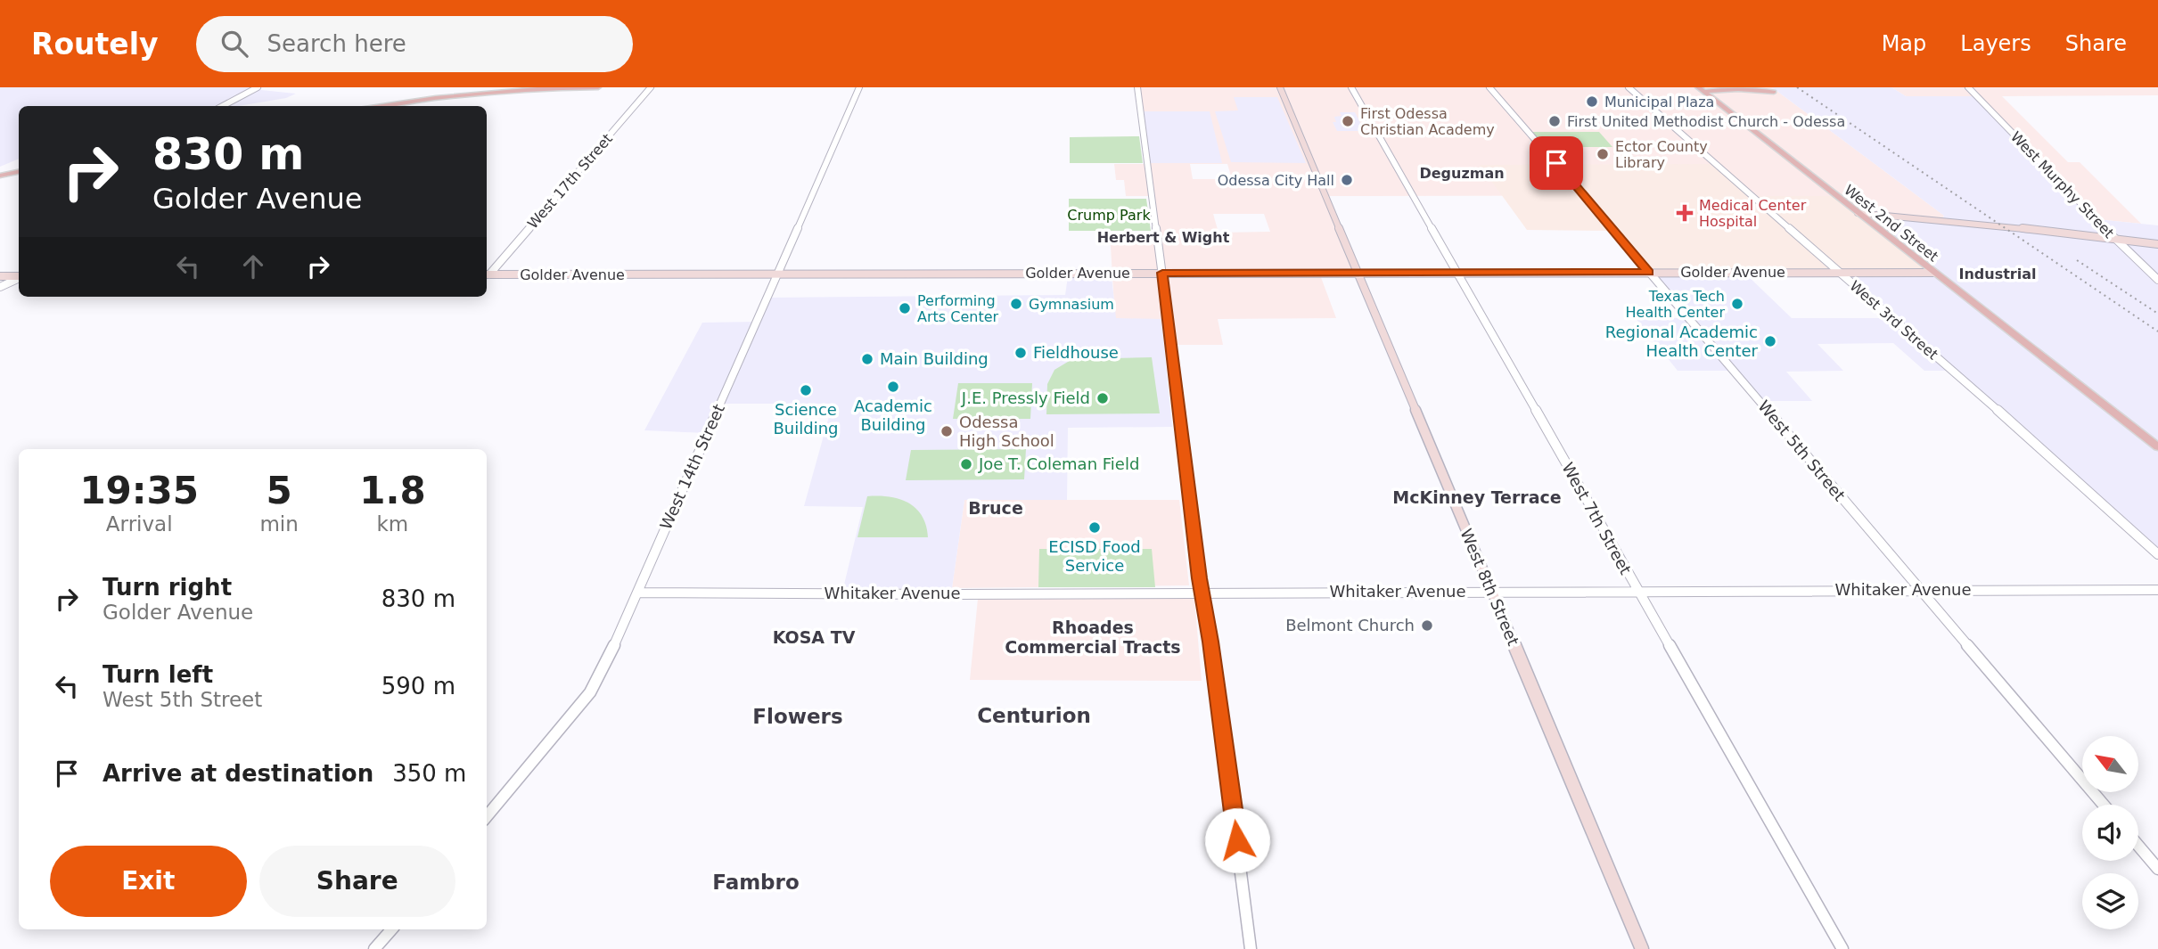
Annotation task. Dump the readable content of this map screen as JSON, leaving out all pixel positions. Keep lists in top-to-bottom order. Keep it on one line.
{"streets":{"main road":["West 2nd Street","Golder Avenue","West 8th Street"],"street":["West 17th Street","West Murphy Street","West 3rd Street","West 5th Street","West 14th Street","West 7th Street","Whitaker Avenue"]},"crossings":[["West 17th Street","Golder Avenue"],["West 2nd Street","Golder Avenue"],["Golder Avenue","West 3rd Street"],["Golder Avenue","West 5th Street"],["Golder Avenue","West 14th Street"],["Golder Avenue","West 7th Street"],["Golder Avenue","West 8th Street"],["West 5th Street","Whitaker Avenue"],["West 14th Street","Whitaker Avenue"],["West 7th Street","Whitaker Avenue"],["West 8th Street","Whitaker Avenue"]],"districts":["Deguzman","Herbert & Wight","Industrial","McKinney Terrace","Bruce","Rhoades Commercial Tracts","KOSA TV","Centurion","Flowers","Fambro"],"parks":["Crump Park"],"places":{"other":["Municipal Plaza","First Odessa Christian Academy","First United Methodist Church - Odessa","Ector County Library","Odessa City Hall","Gymnasium","Texas Tech Health Center","Performing Arts Center","Regional Academic Health Center","Fieldhouse","Main Building","Academic Building","Science Building","J.E. Pressly Field","Odessa High School","Joe T. Coleman Field","ECISD Food Service","Belmont Church"],"health":["Medical Center Hospital"]},"north":"top left","page":{"header":"Routely","search":"Search here","nav":["Map","Layers","Share"],"turn":["830 m","Golder Avenue"],"eta":["19:35","Arrival","5","min","1.8","km"],"list":[{"name":"Turn right","note":"Golder Avenue","value":"830 m"},{"name":"Turn left","note":"West 5th Street","value":"590 m"},{"name":"Arrive at destination","value":"350 m"}],"buttons":["Exit","Share"]}}
